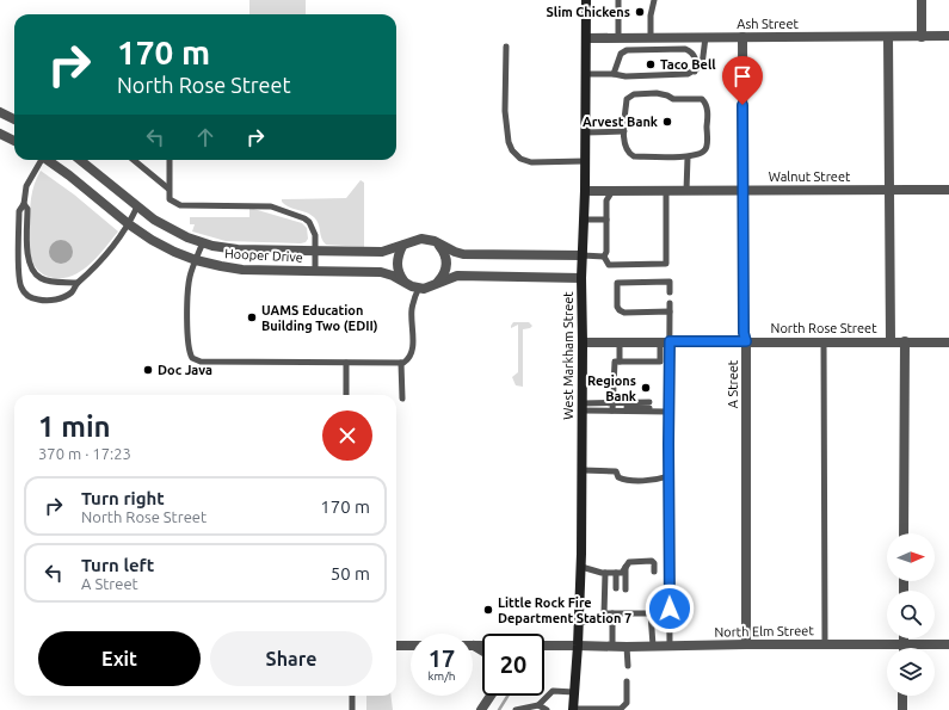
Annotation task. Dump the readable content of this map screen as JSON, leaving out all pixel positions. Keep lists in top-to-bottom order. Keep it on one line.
{"streets":{"main road":["West Markham Street"],"street":["Ash Street","Walnut Street","Hooper Drive","North Rose Street","A Street","North Elm Street"]},"crossings":[["Ash Street","West Markham Street"],["Ash Street","A Street"],["Walnut Street","West Markham Street"],["Walnut Street","A Street"],["Hooper Drive","West Markham Street"],["North Rose Street","West Markham Street"],["North Rose Street","A Street"],["West Markham Street","North Elm Street"],["A Street","North Elm Street"]],"places":["Slim Chickens","Taco Bell","Arvest Bank","UAMS Education Building Two (EDII)","Doc Java","Regions Bank","Little Rock Fire Department Station 7"],"north":"right","page":{"turn":["170 m","North Rose Street"],"heading":["1 min","370 m · 17:23"],"list":[{"name":"Turn right","note":"North Rose Street","value":"170 m"},{"name":"Turn left","note":"A Street","value":"50 m"}],"buttons":["Exit","Share"],"speed":"17 km/h","limit":"20"}}
